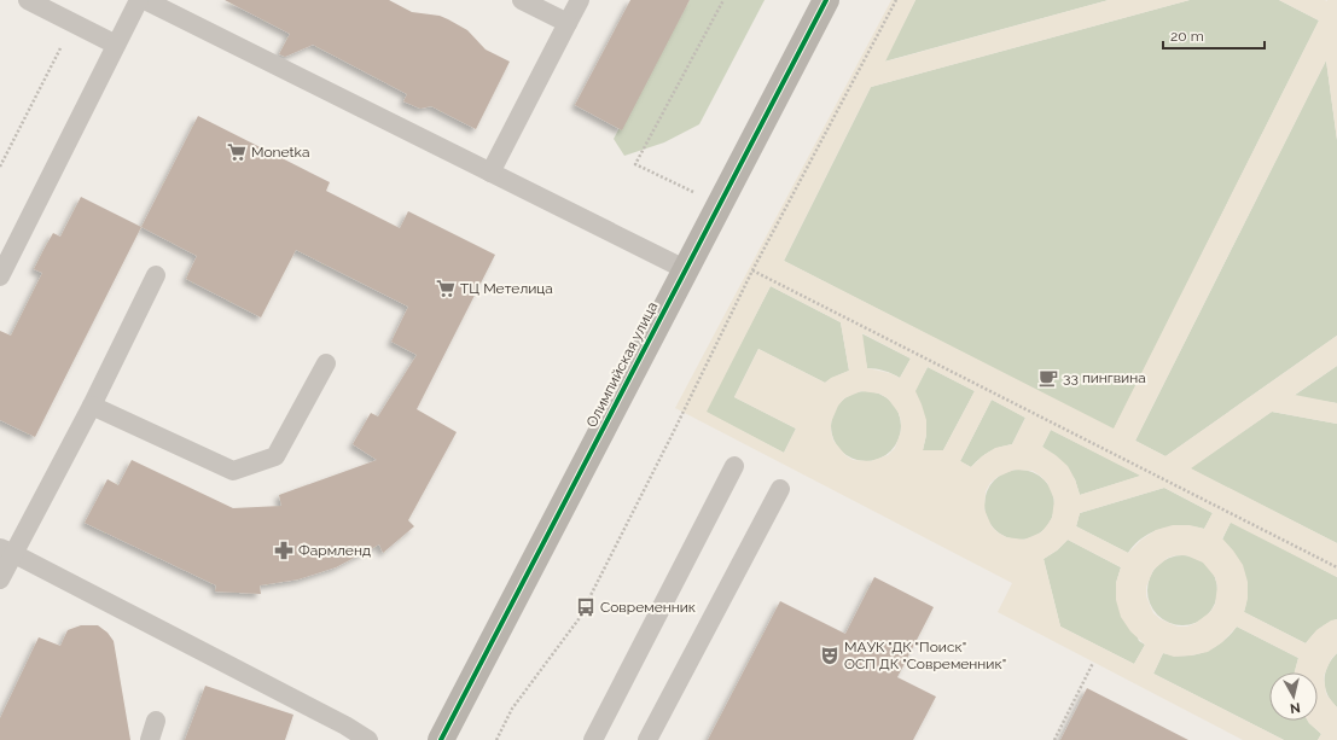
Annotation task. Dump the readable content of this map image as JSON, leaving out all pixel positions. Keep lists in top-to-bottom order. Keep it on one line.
{"streets":{"street":["Олимпийская улица"]},"places":{"supermarket":["Monetka","ТЦ Метелица"],"cafe":["33 пингвина"],"pharmacy":["Фармленд"],"bus stop":["Современник"],"theatre":["МАУК \"ДК \"Поиск\" ОСП ДК \"Современник\""]},"scale_bar":"20 m","north":"bottom"}
